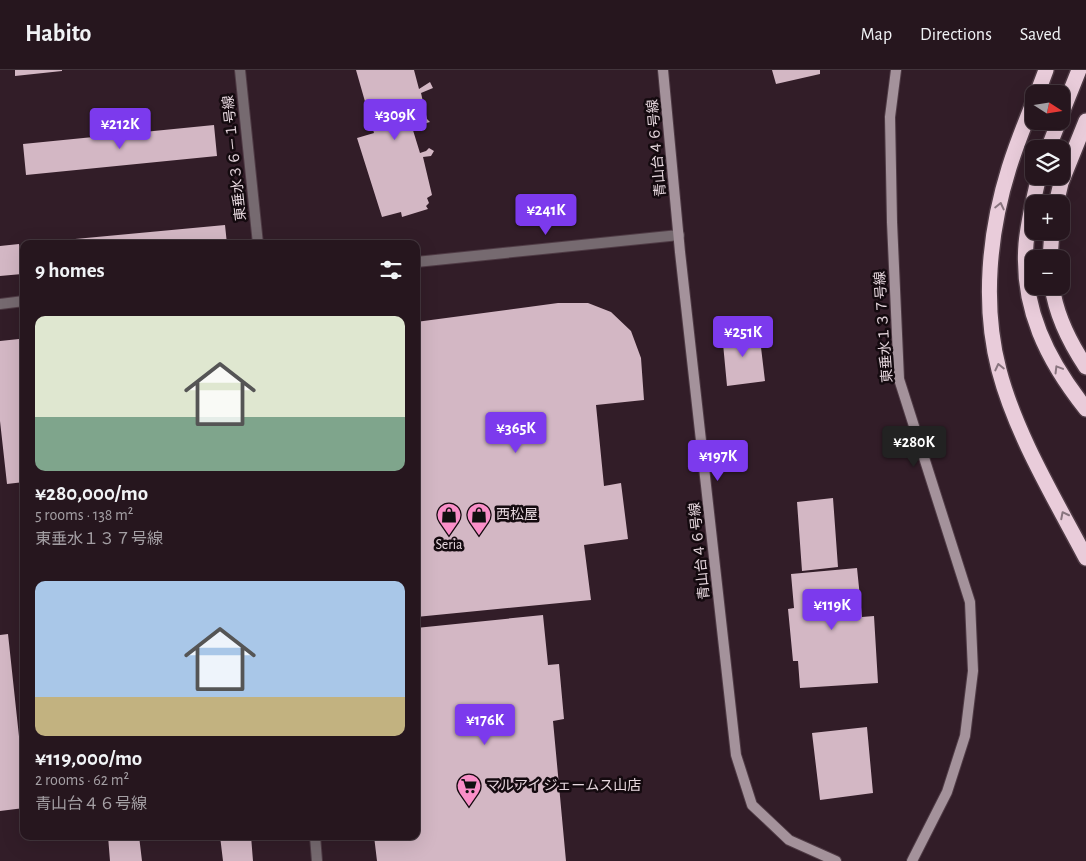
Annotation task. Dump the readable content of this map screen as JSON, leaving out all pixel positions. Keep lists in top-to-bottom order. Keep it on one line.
{"streets":{"street":["青山台４６号線","東垂水３６－１号線","東垂水１３７号線"]},"places":{"shop":["Seria","西松屋"],"supermarket":["マルアイ ジェームス山店"]},"north":"right","page":{"header":"Habito","nav":["Map","Directions","Saved"],"map_buttons":["+","−"],"price":["¥309K","¥212K","¥241K","¥251K","¥365K","¥280K","¥197K","¥119K","¥176K"],"heading":"9 homes","list":[{"name":"¥280,000/mo","note":"5 rooms · 138 m² · 東垂水１３７号線"},{"name":"¥119,000/mo","note":"2 rooms · 62 m² · 青山台４６号線"}]}}
